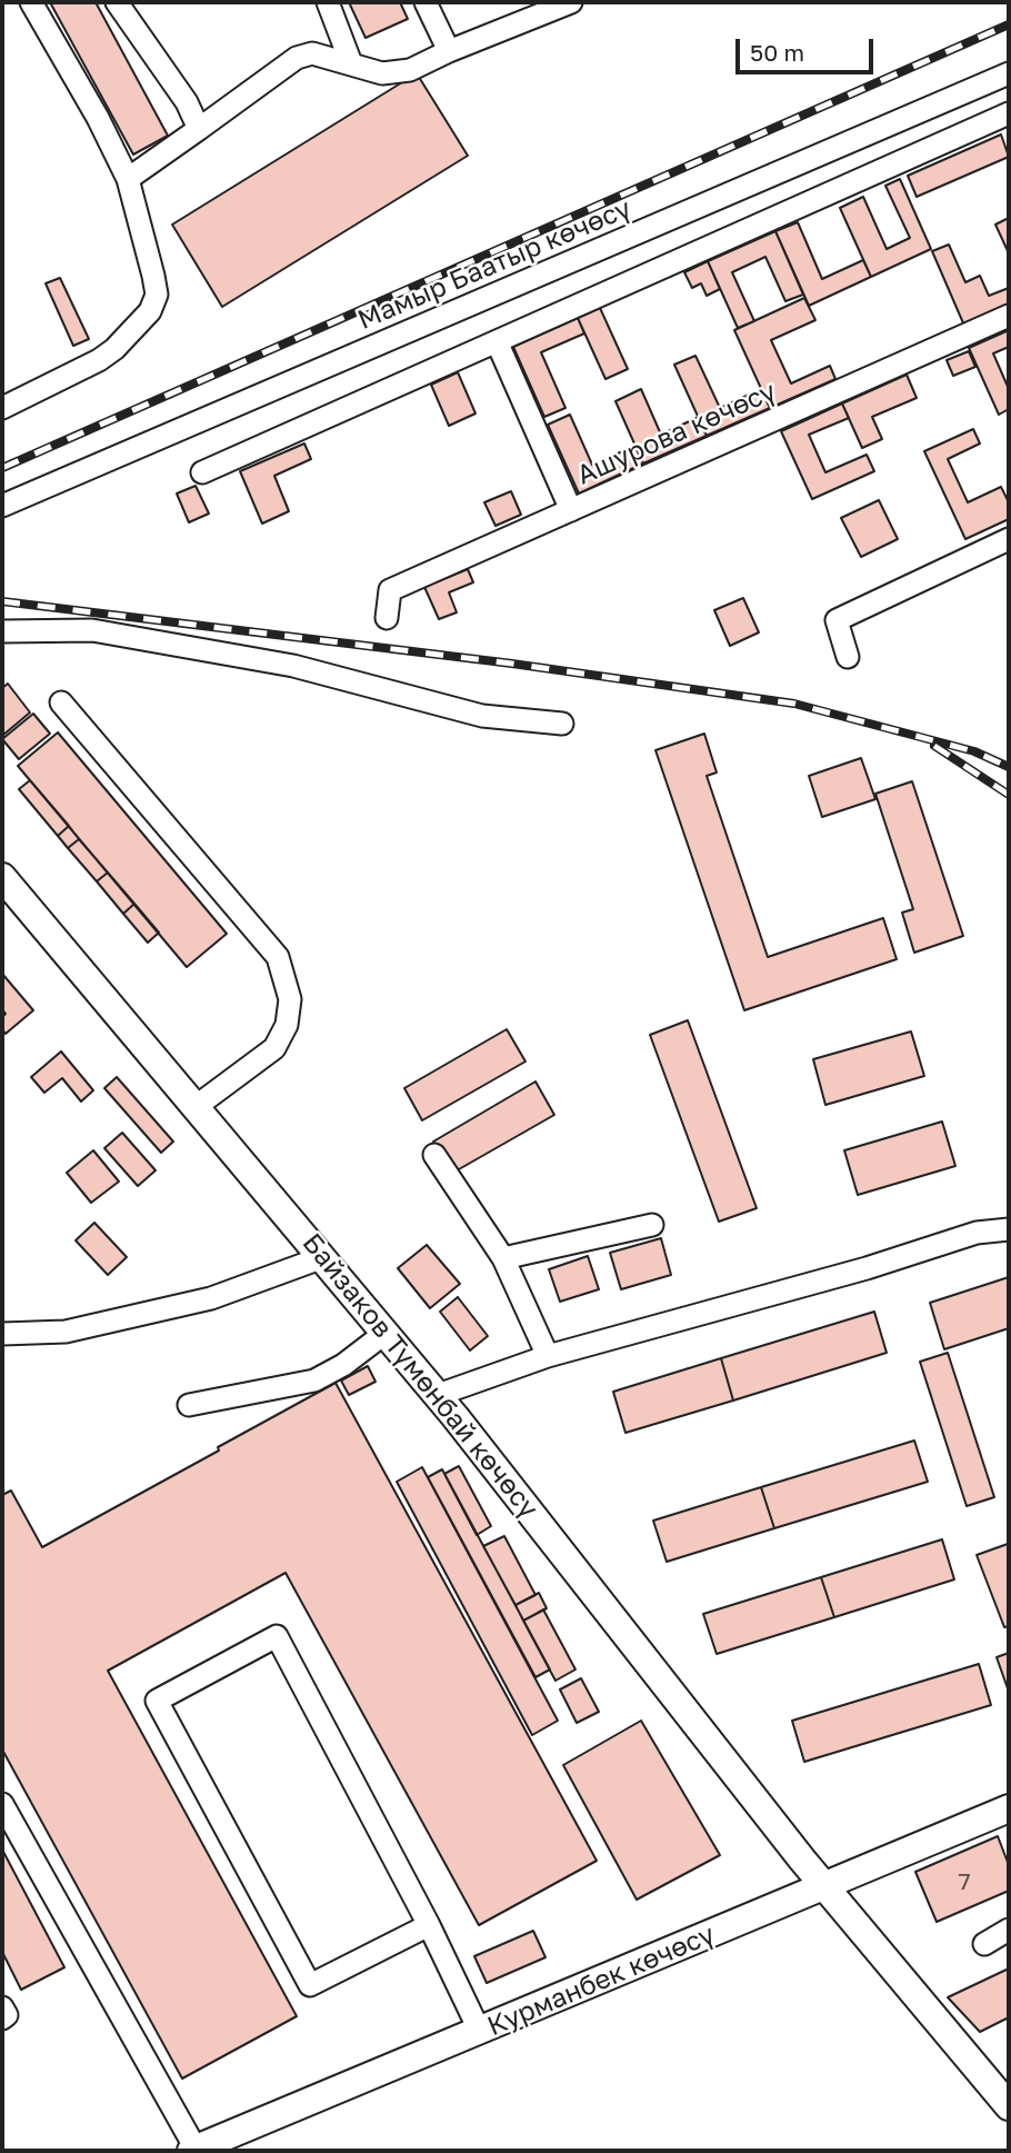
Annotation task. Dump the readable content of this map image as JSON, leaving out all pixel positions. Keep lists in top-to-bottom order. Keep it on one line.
{"streets":{"main road":["Байзаков Түмөнбай көчөсү","Курманбек көчөсү"],"street":["Мамыр Баатыр көчөсү","Ашурова көчөсү"]},"crossings":[["Байзаков Түмөнбай көчөсү","Курманбек көчөсү"]],"house_numbers":["7"],"scale_bar":"50 m"}
